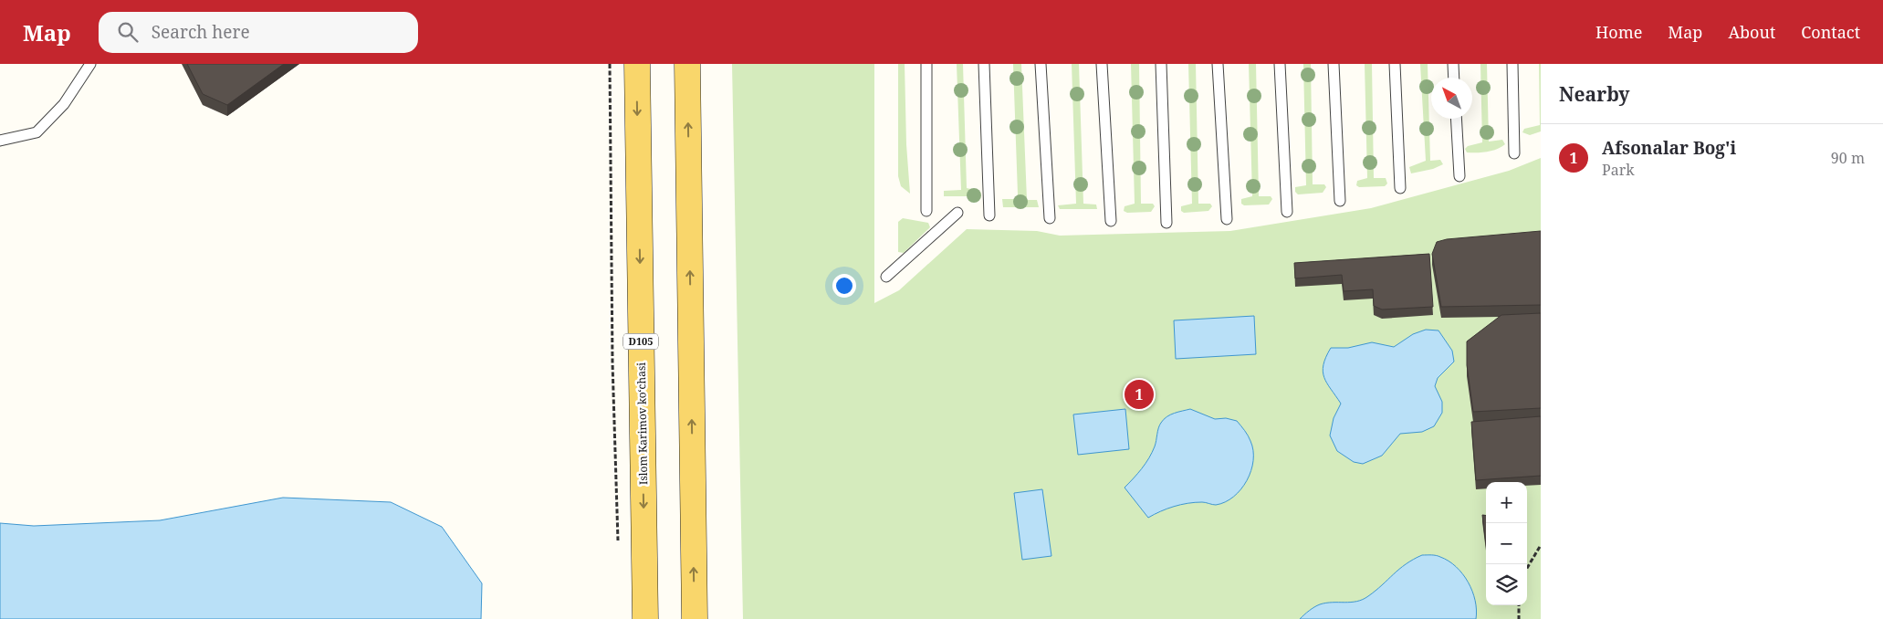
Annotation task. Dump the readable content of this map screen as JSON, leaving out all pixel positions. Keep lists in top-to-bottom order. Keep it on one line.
{"streets":{"main road":["D105","Islom Karimov koʻchasi"]},"north":"top left","page":{"header":"Map","search":"Search here","nav":["Home","Map","About","Contact"],"heading":"Nearby","list":[{"mark":"1","name":"Afsonalar Bog'i","note":"Park","value":"90 m"}],"pins":"1","map_buttons":["+","−"]}}
